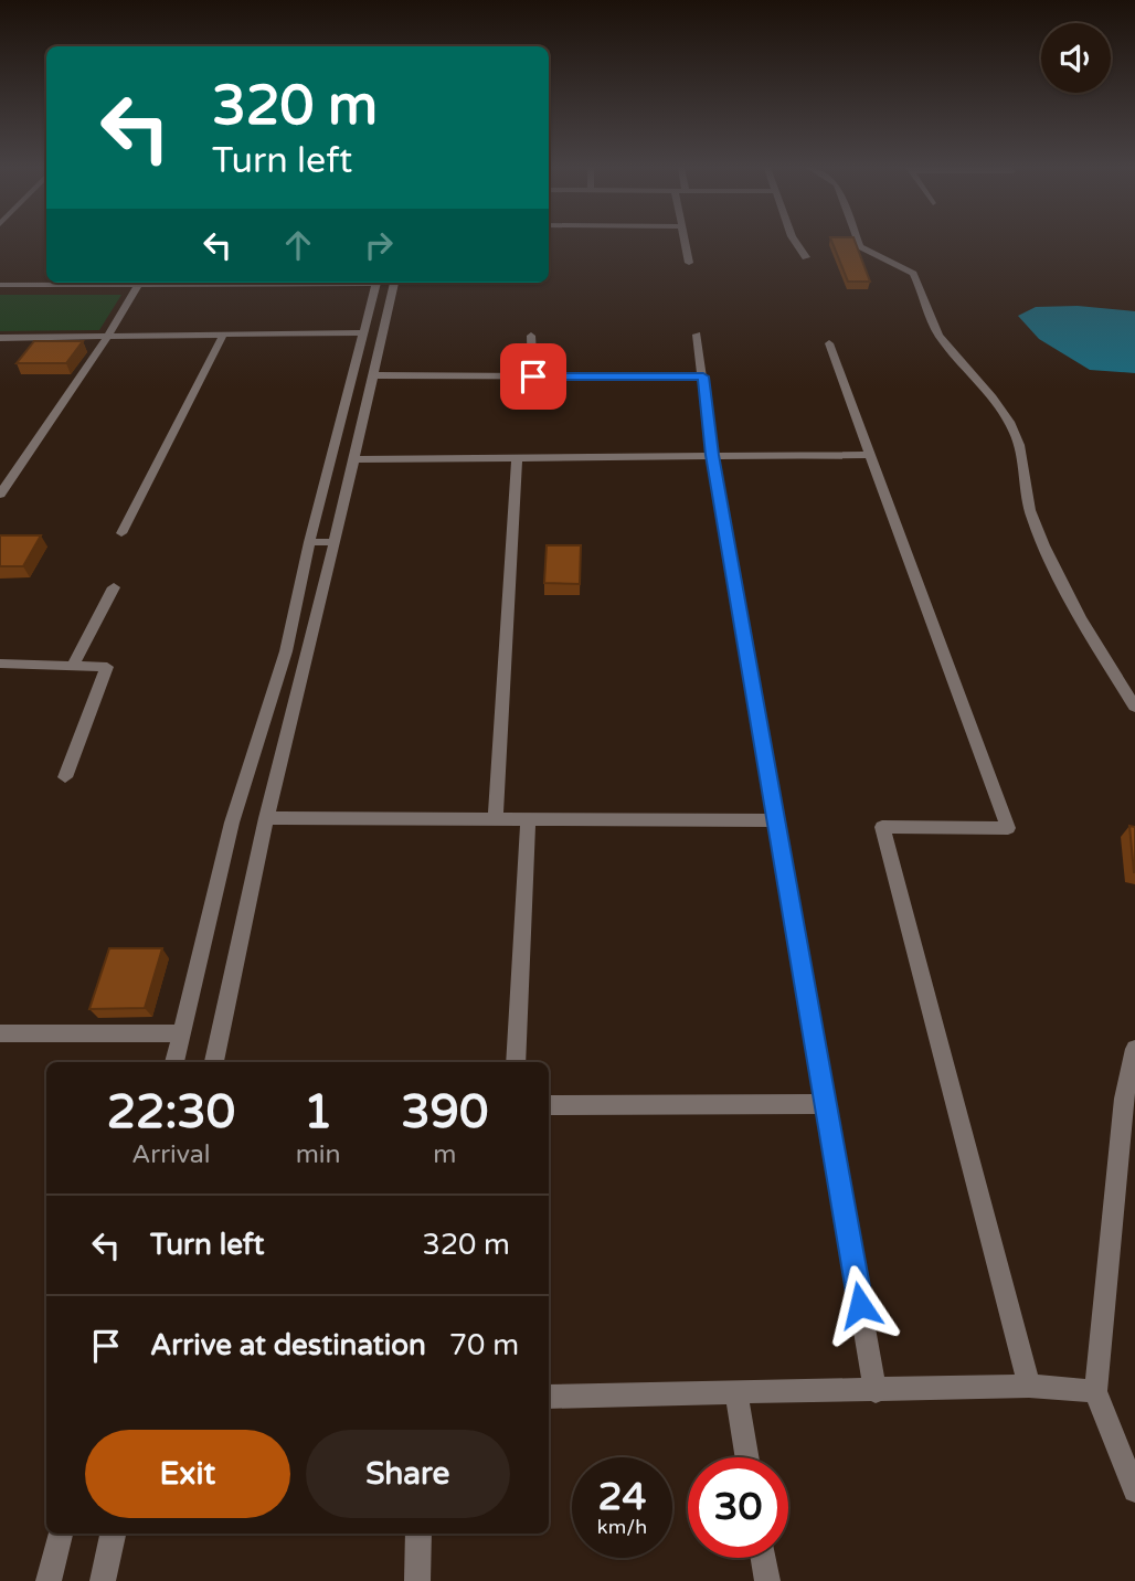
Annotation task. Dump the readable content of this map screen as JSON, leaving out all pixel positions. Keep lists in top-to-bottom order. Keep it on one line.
{"page":{"turn":["320 m","Turn left"],"eta":["22:30","Arrival","1","min","390","m"],"list":[{"name":"Turn left","value":"320 m"},{"name":"Arrive at destination","value":"70 m"}],"buttons":["Exit","Share"],"speed":"24 km/h","limit":"30"}}
